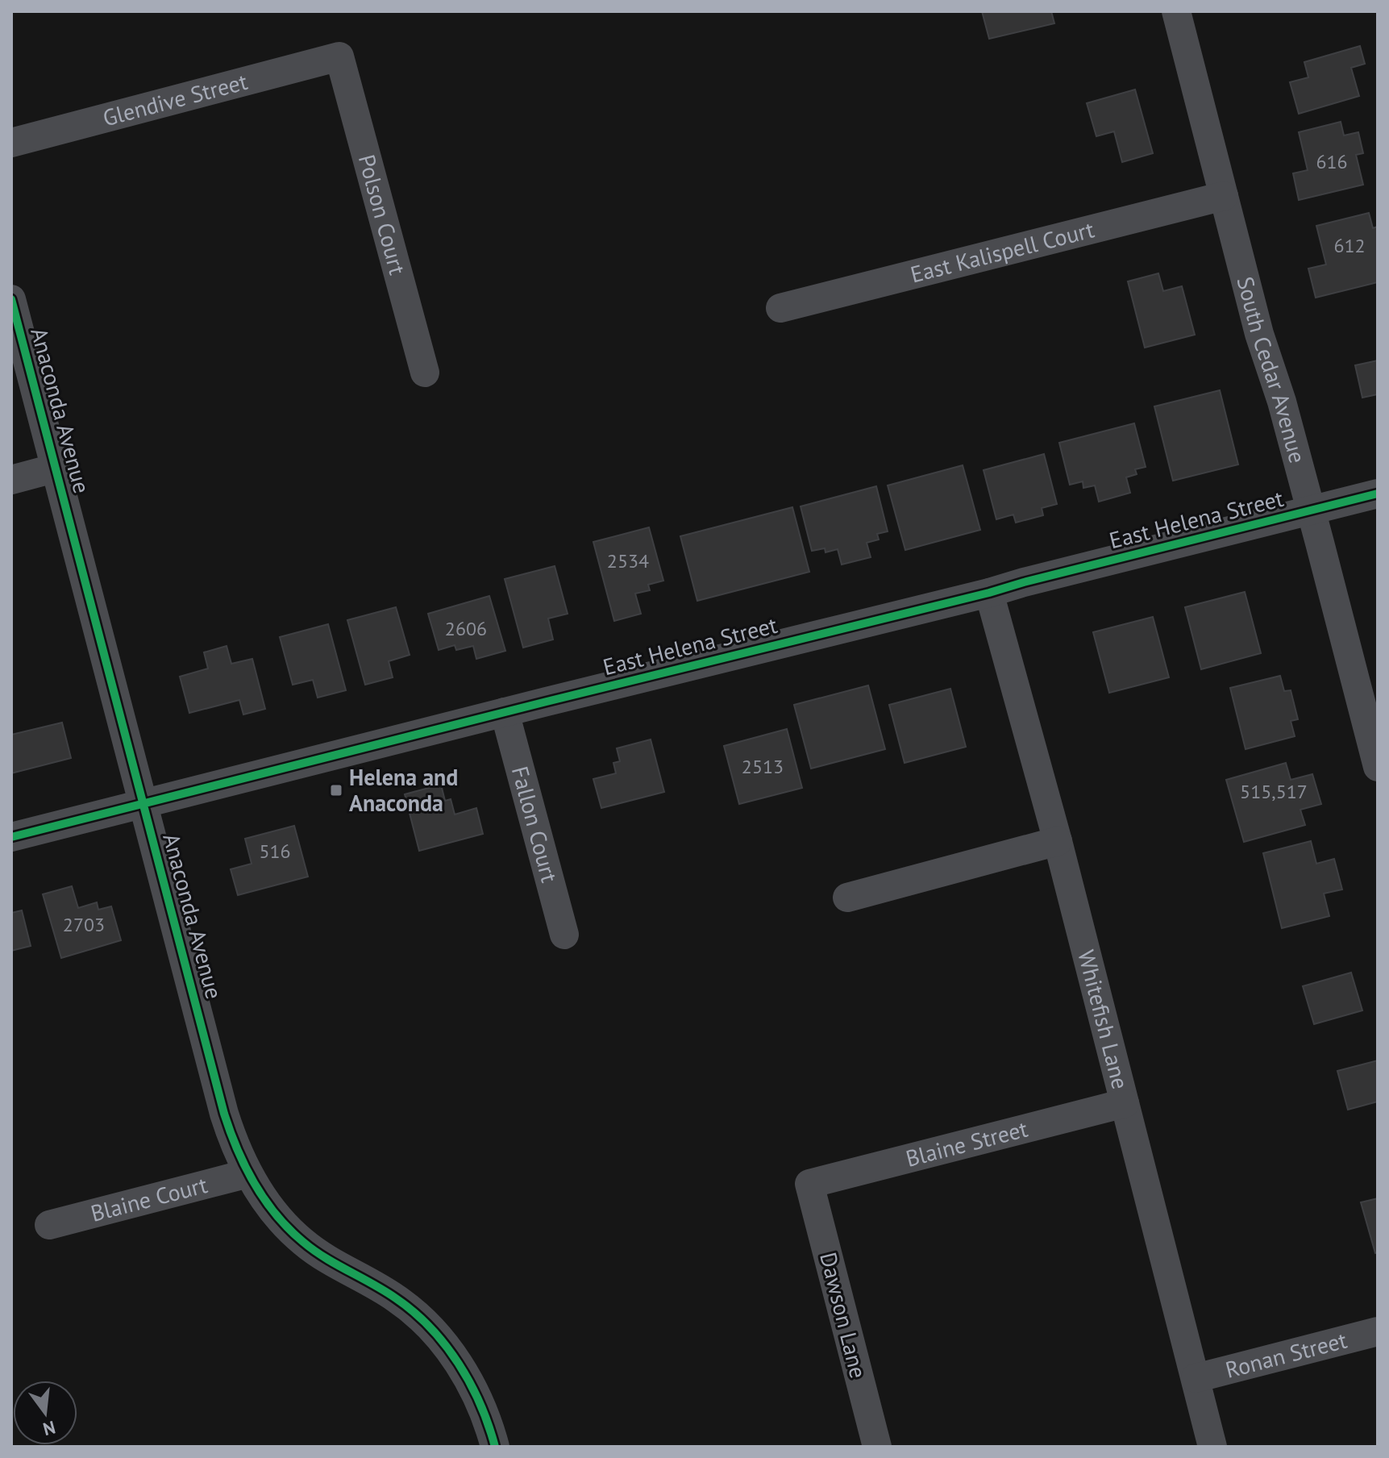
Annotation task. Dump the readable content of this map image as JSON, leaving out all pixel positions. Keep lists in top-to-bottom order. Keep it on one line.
{"streets":{"street":["Glendive Street","Polson Court","East Kalispell Court","South Cedar Avenue","Anaconda Avenue","East Helena Street","Fallon Court","Whitefish Lane","Blaine Street","Blaine Court","Dawson Lane","Ronan Street"]},"crossings":[["Glendive Street","Polson Court"],["East Kalispell Court","South Cedar Avenue"],["South Cedar Avenue","East Helena Street"],["Anaconda Avenue","East Helena Street"],["Anaconda Avenue","Blaine Court"],["East Helena Street","Fallon Court"],["East Helena Street","Whitefish Lane"],["Whitefish Lane","Blaine Street"],["Whitefish Lane","Ronan Street"],["Blaine Street","Dawson Lane"]],"places":{"transit":["Helena and Anaconda"]},"house_numbers":["616","612","2534","2606","2513","515,517","516","2703"],"north":"bottom"}
